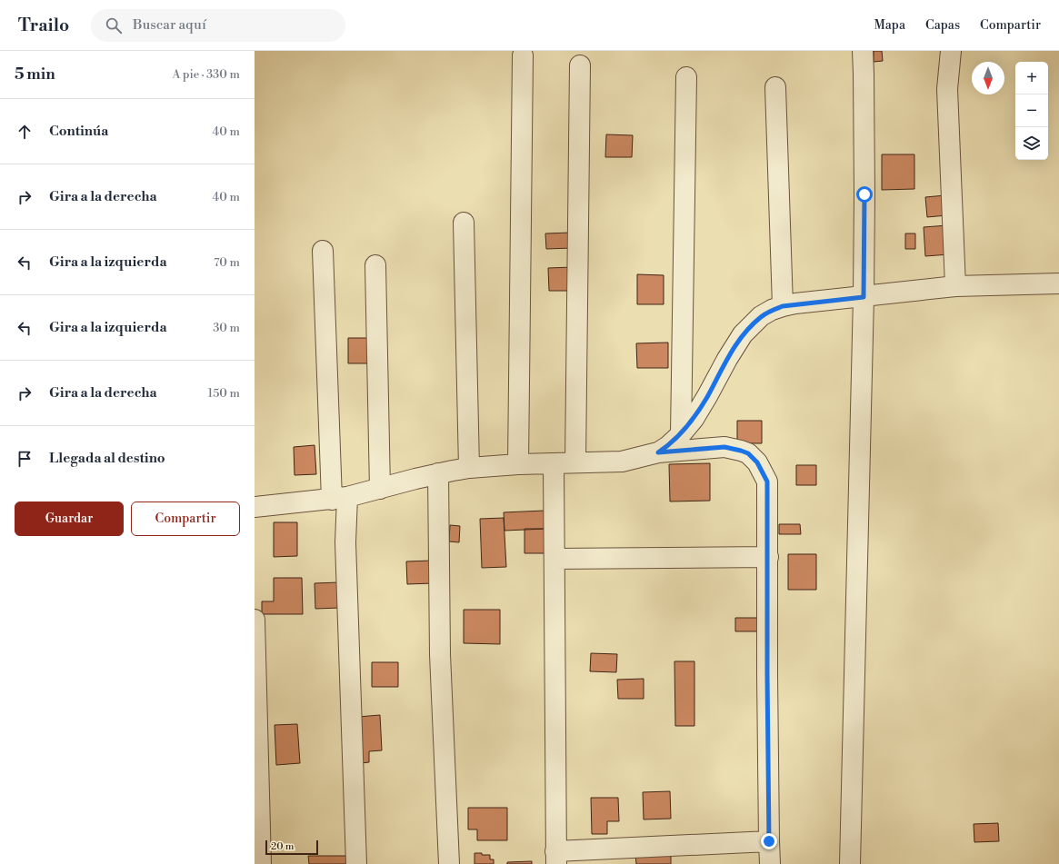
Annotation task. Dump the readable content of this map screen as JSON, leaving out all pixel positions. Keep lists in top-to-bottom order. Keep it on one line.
{"scale_bar":"20 m","north":"bottom","page":{"header":"Trailo","search":"Buscar aquí","nav":["Mapa","Capas","Compartir"],"heading":["5 min","A pie · 330 m"],"map_buttons":["+","−"],"list":[["Continúa","40 m"],["Gira a la derecha","40 m"],["Gira a la izquierda","70 m"],["Gira a la izquierda","30 m"],["Gira a la derecha","150 m"],"Llegada al destino"],"buttons":["Guardar","Compartir"],"scale":"20 m"}}
